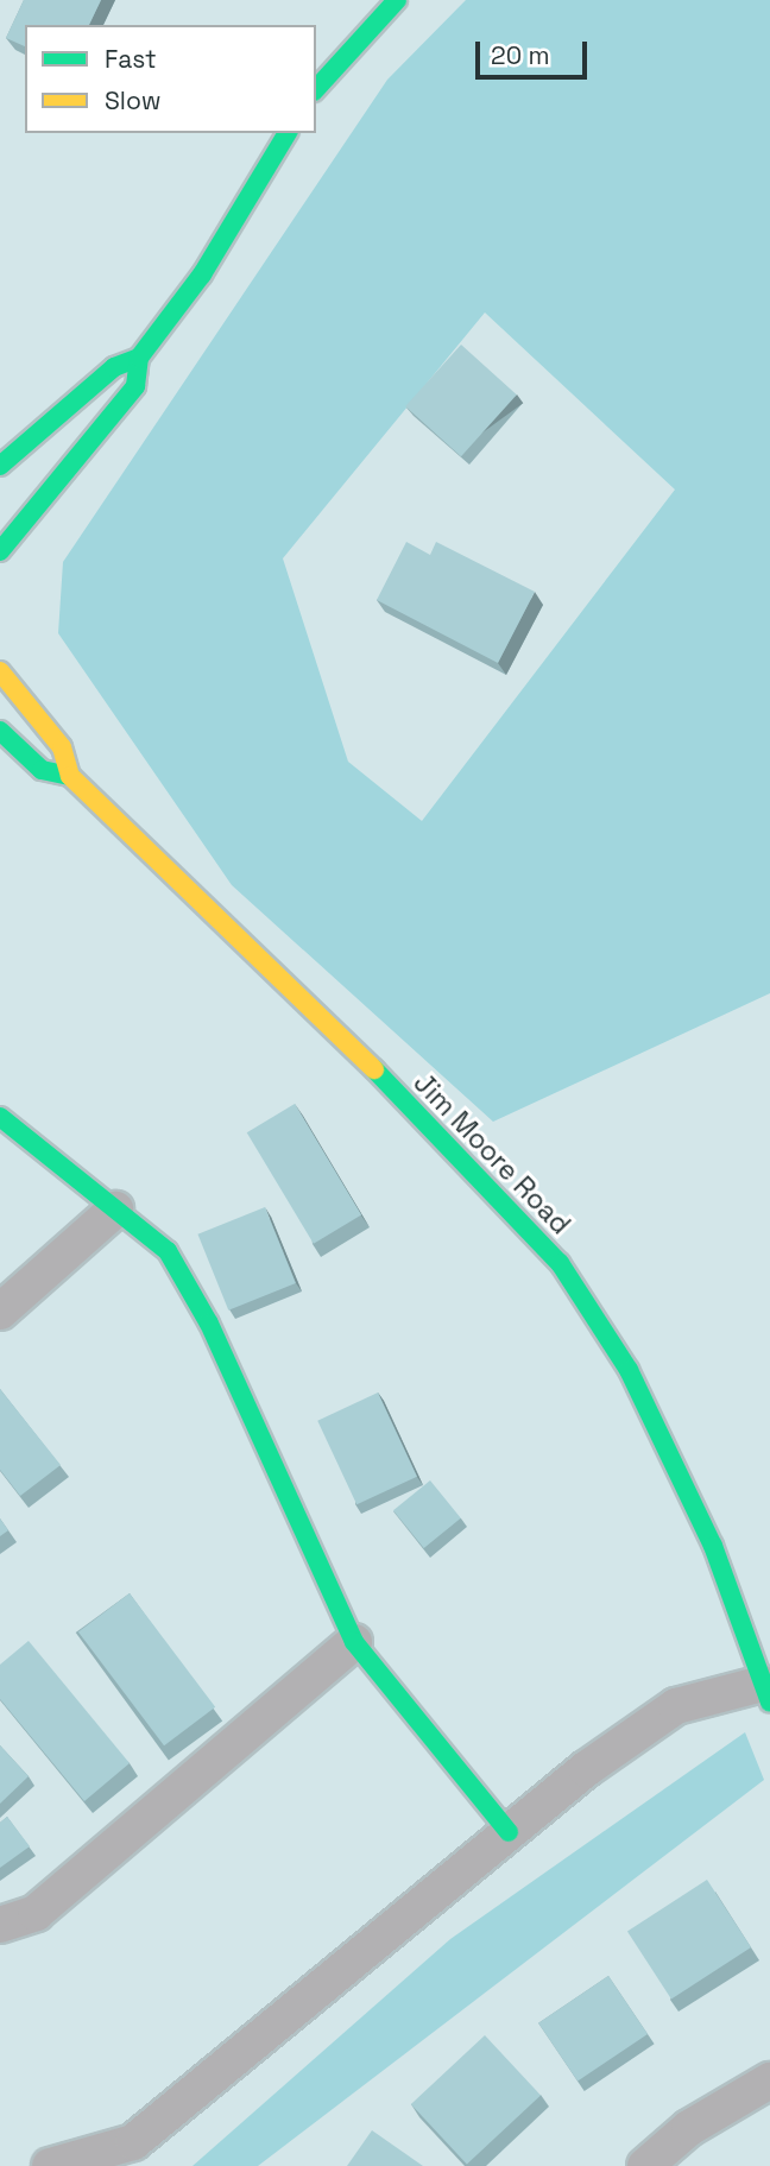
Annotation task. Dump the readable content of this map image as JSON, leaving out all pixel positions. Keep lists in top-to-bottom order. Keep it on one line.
{"streets":{"street":["Jim Moore Road"]},"legend":["Fast","Slow"],"scale_bar":"20 m"}
